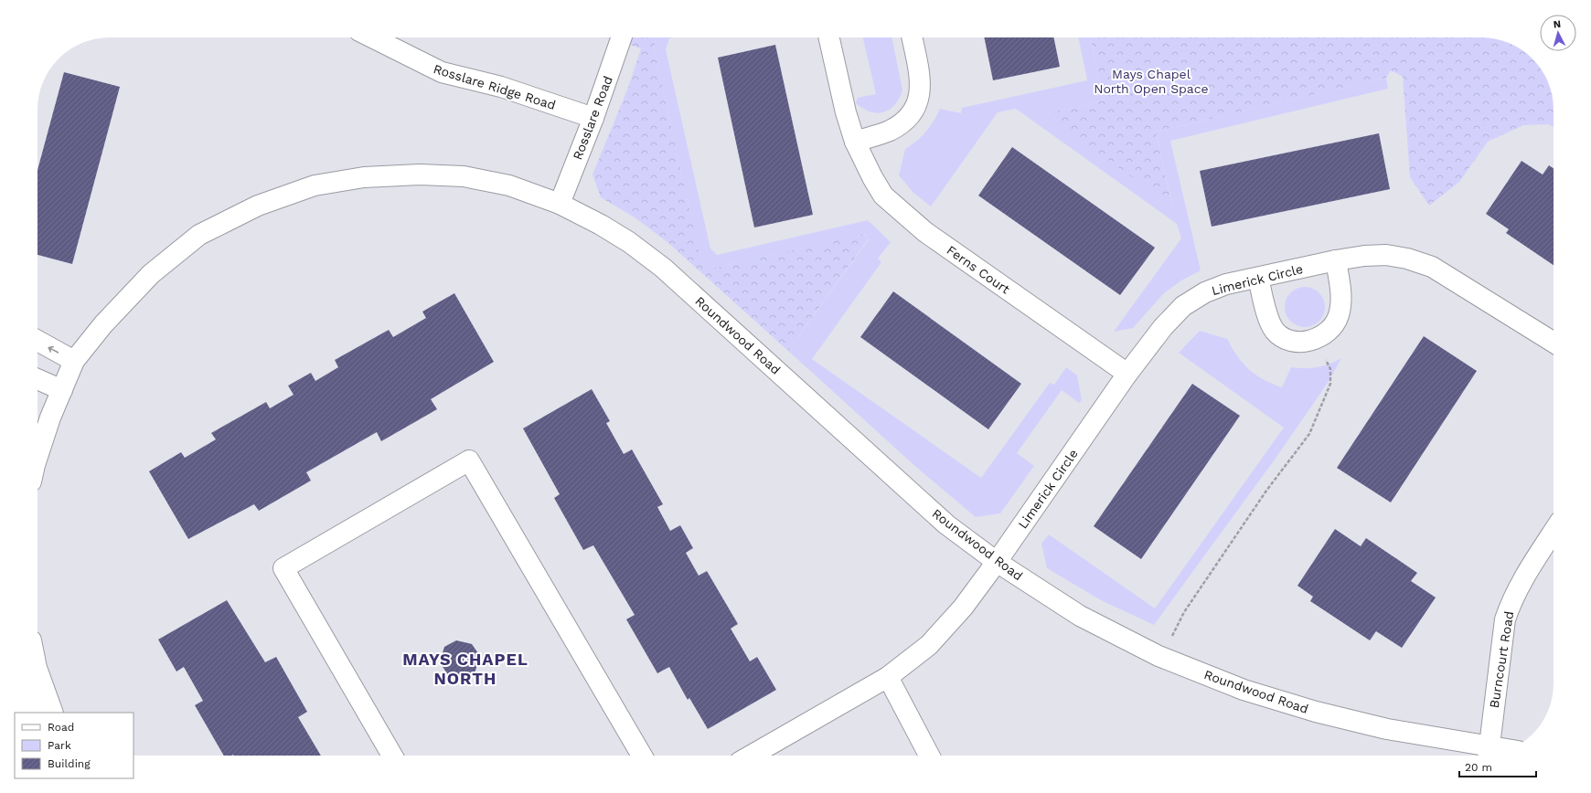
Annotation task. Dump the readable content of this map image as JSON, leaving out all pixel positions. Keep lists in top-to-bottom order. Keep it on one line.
{"streets":{"street":["Rosslare Ridge Road","Rosslare Road","Ferns Court","Limerick Circle","Roundwood Road","Burncourt Road"]},"crossings":[["Rosslare Ridge Road","Rosslare Road"],["Rosslare Road","Roundwood Road"],["Ferns Court","Limerick Circle"],["Limerick Circle","Roundwood Road"],["Roundwood Road","Burncourt Road"]],"districts":["MAYS CHAPEL NORTH"],"parks":["Mays Chapel North Open Space"],"legend":["Road","Park","Building"],"scale_bar":"20 m","north":"top"}
